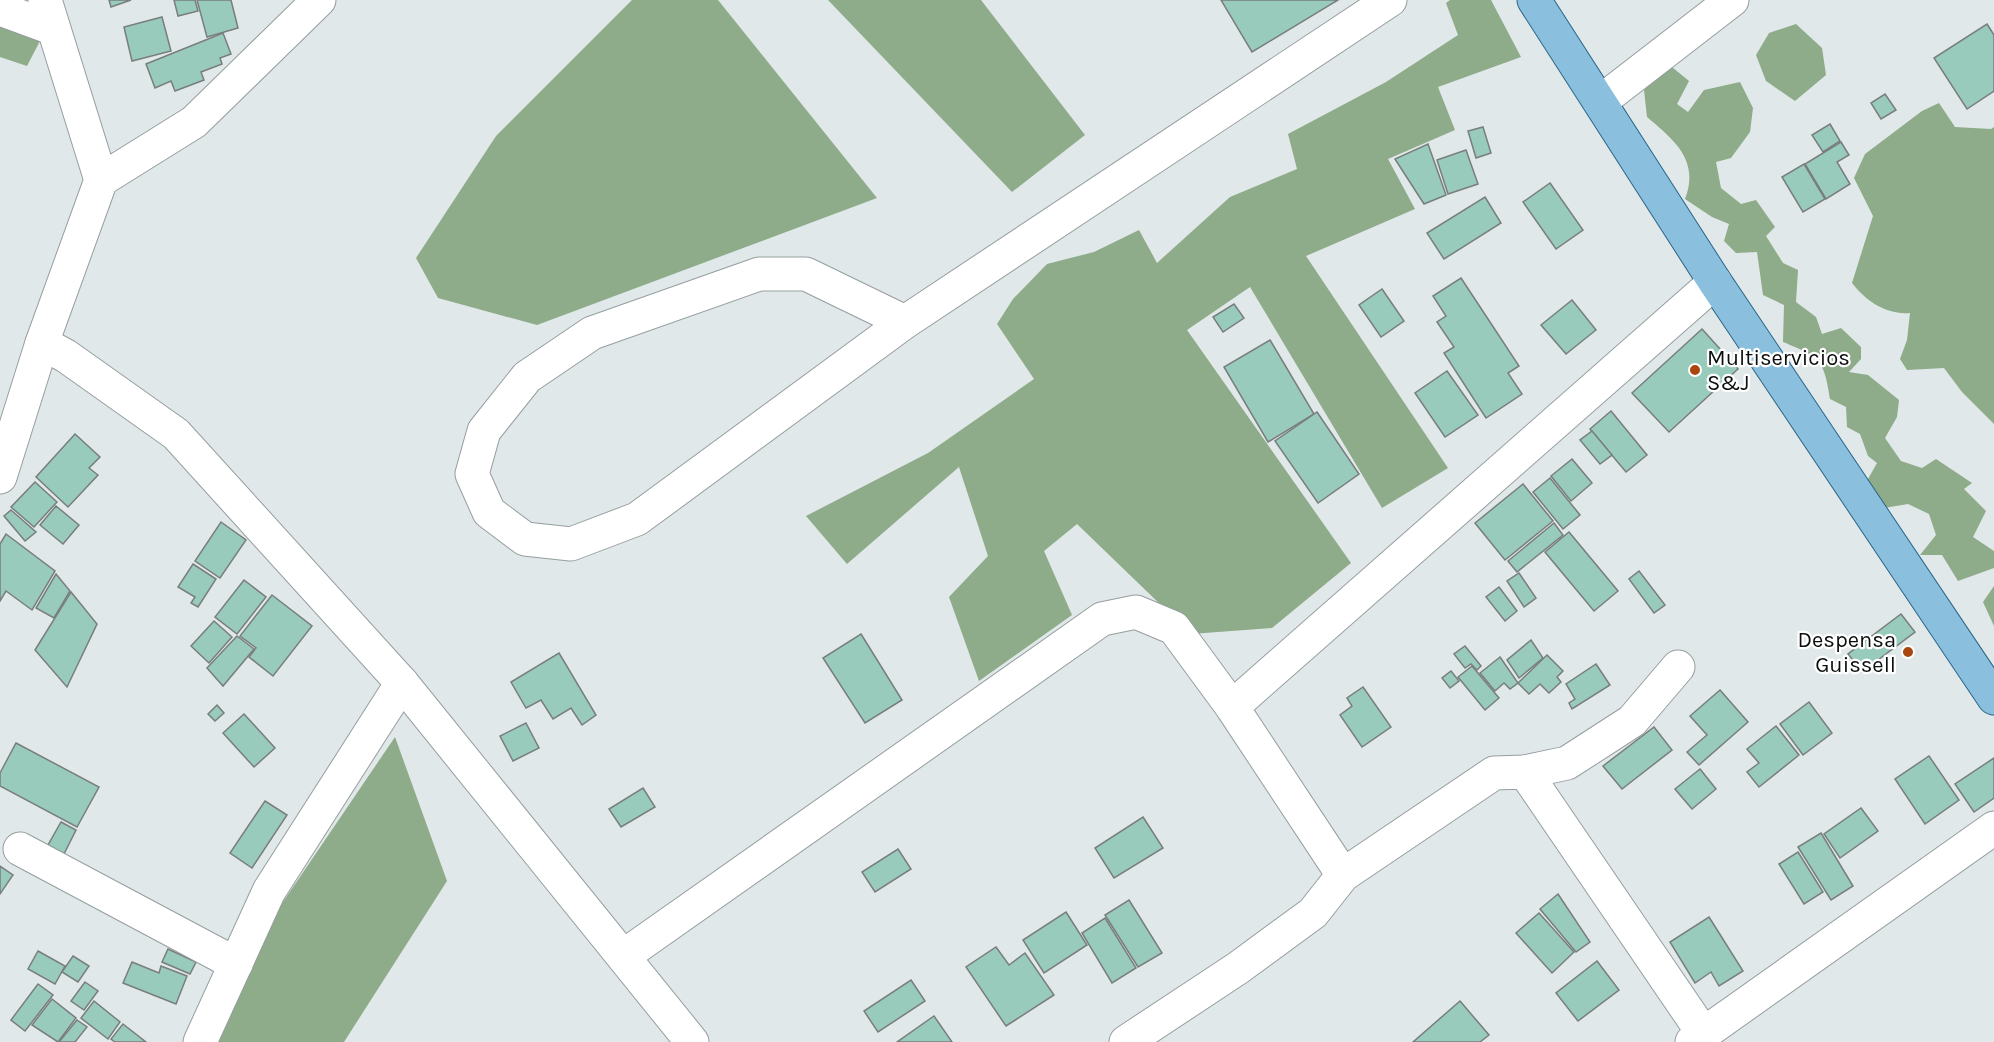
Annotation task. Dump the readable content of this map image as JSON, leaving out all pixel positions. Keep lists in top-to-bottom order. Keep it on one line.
{"places":["Multiservicios S&J","Despensa Guissell"]}
